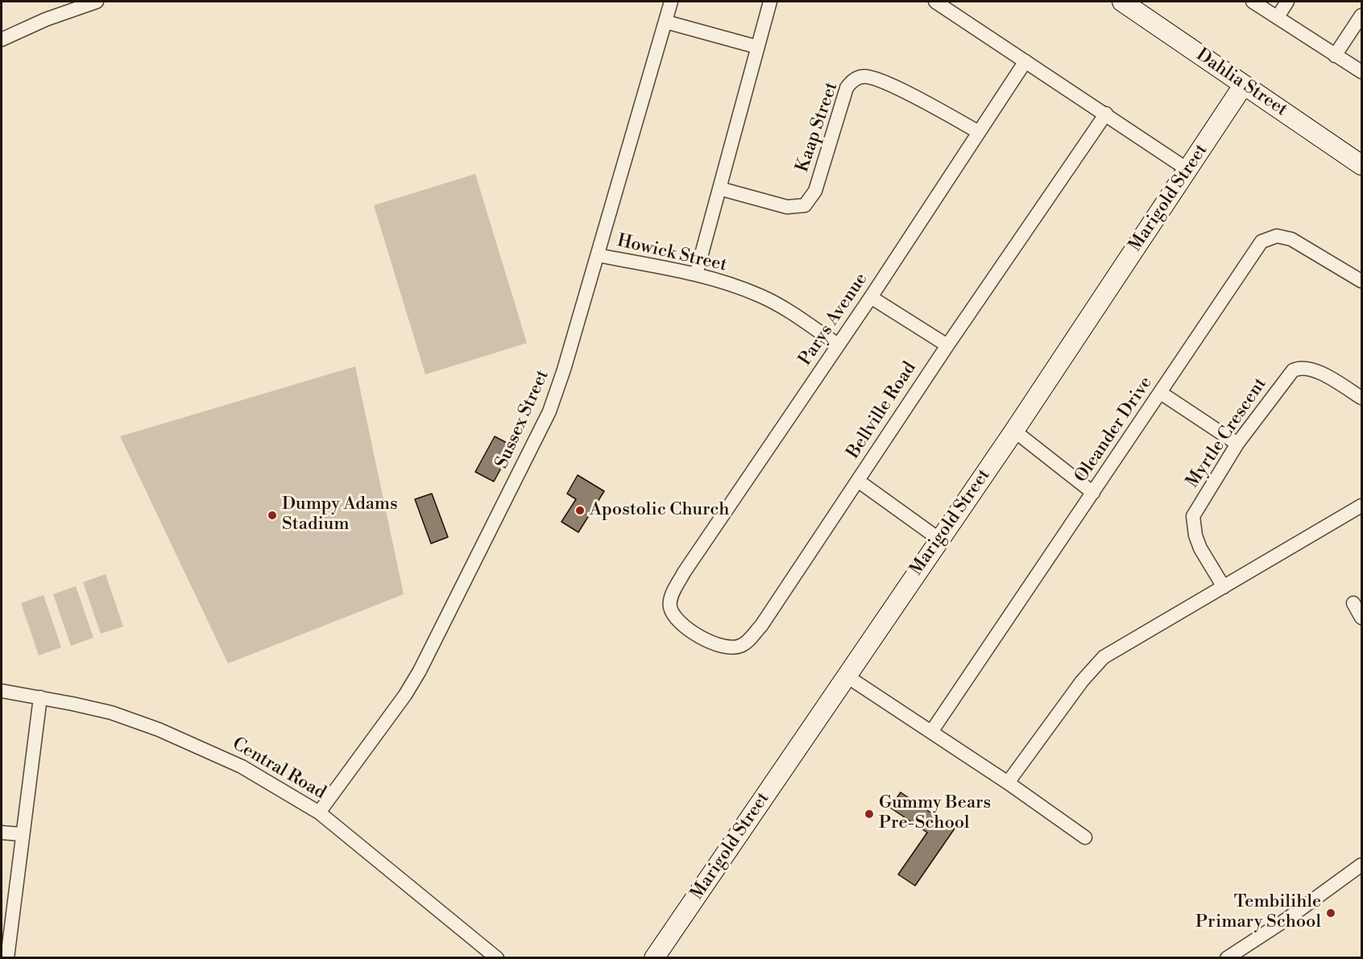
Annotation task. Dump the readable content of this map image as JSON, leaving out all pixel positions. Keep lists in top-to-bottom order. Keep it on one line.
{"streets":{"street":["Dahlia Street","Kaap Street","Marigold Street","Howick Street","Parys Avenue","Bellville Road","Sussex Street","Oleander Drive","Myrtle Crescent","Central Road"]},"crossings":[["Dahlia Street","Marigold Street"],["Kaap Street","Parys Avenue"],["Howick Street","Parys Avenue"],["Howick Street","Sussex Street"],["Parys Avenue","Bellville Road"],["Sussex Street","Central Road"]],"places":["Apostolic Church","Dumpy Adams Stadium","Gummy Bears Pre-School","Tembilihle Primary School"]}
